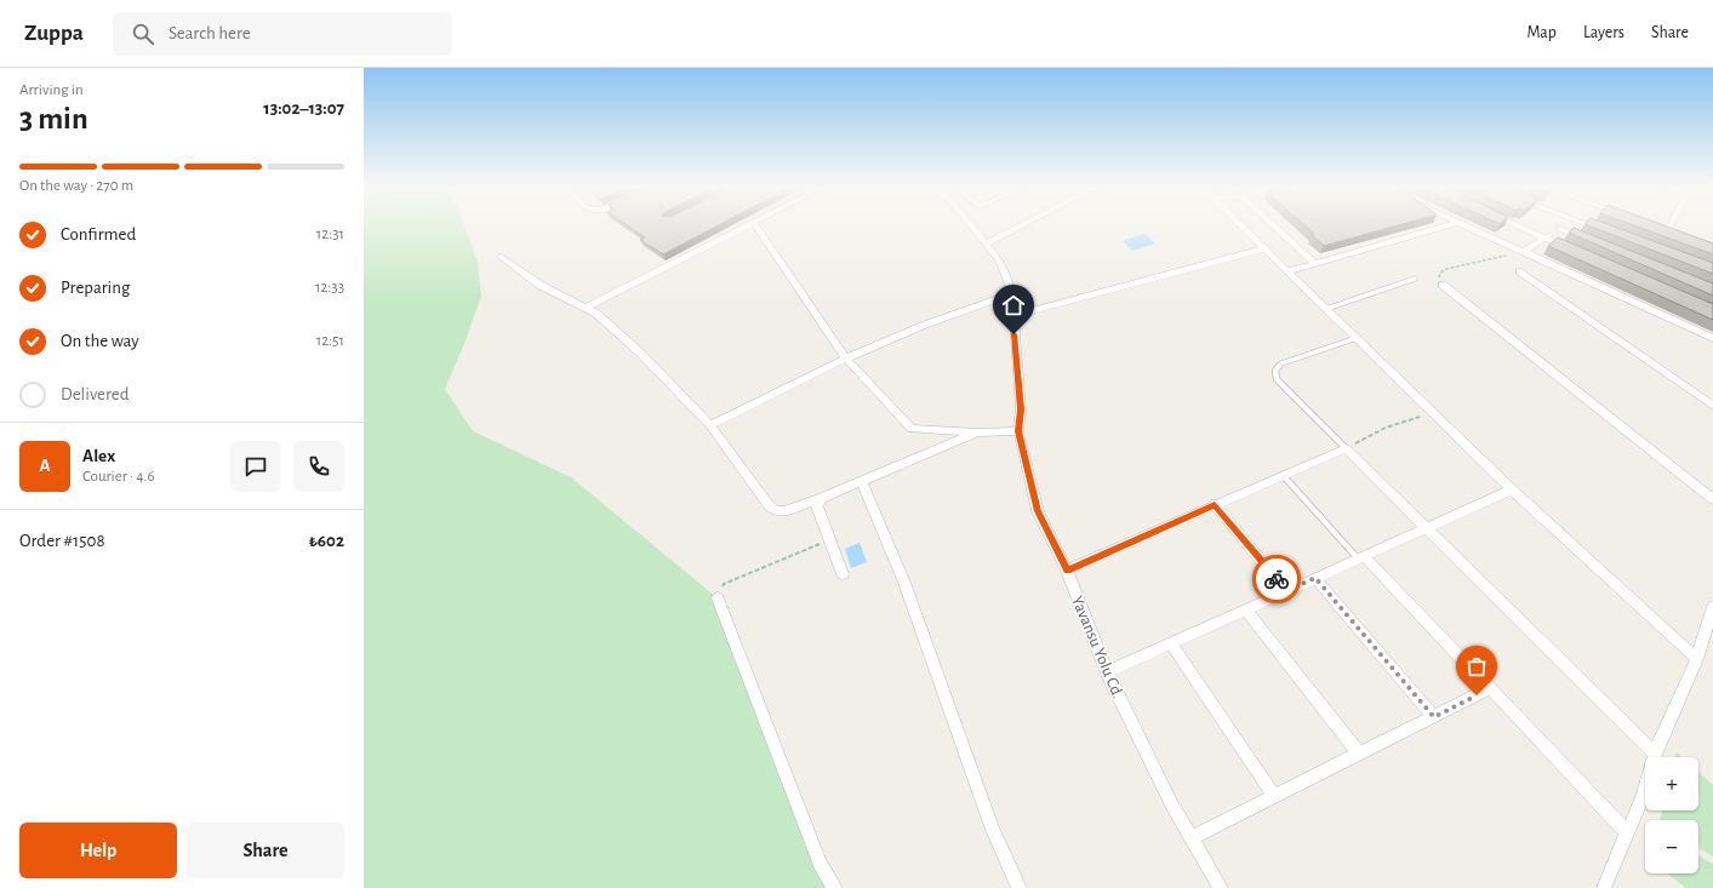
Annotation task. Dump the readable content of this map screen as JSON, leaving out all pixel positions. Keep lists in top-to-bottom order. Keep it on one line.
{"streets":{"street":["Yavansu Yolu Cd."]},"page":{"header":"Zuppa","search":"Search here","nav":["Map","Layers","Share"],"heading":["3 min","Arriving in","13:02–13:07"],"panel":["Alex","Courier · 4.6","Order #1508","₺602"],"bar":"On the way · 270 m","list":[["Confirmed","12:31"],["Preparing","12:33"],["On the way","12:51"],"Delivered"],"round":"A","map_buttons":["+","−"],"buttons":["Help","Share"]}}
